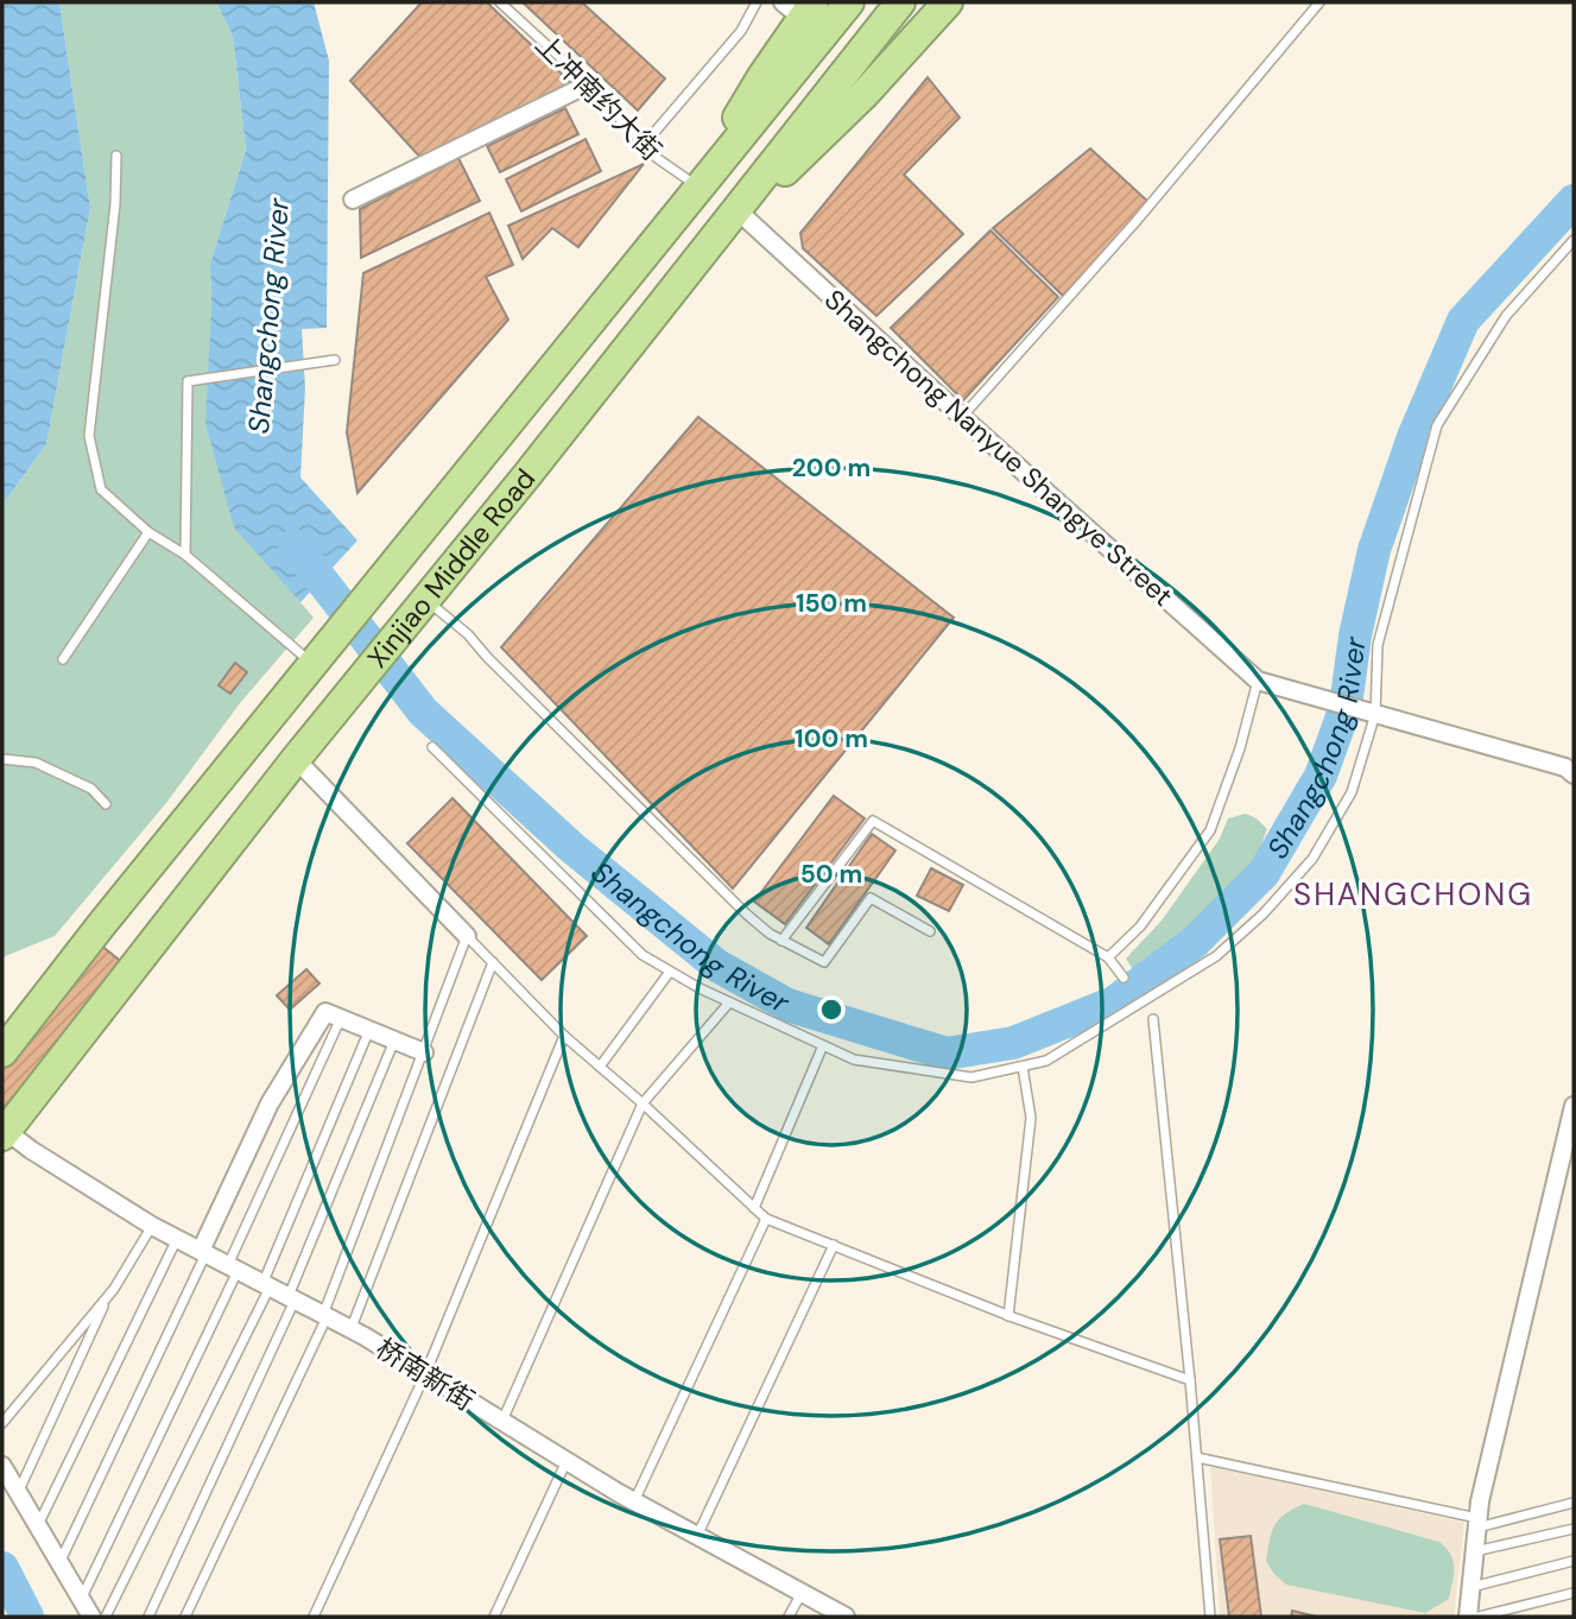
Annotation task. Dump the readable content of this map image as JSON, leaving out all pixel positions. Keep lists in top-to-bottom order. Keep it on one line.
{"streets":{"highway":["Xinjiao Middle Road"],"street":["Shangchong Nanyue Shangye Street","桥南新街"],"lane":["上冲南约大街"]},"crossings":[["上冲南约大街","Xinjiao Middle Road"],["Xinjiao Middle Road","桥南新街"]],"districts":["SHANGCHONG"],"water":["Shangchong River"],"rings":["200 m","150 m","100 m","50 m"]}
